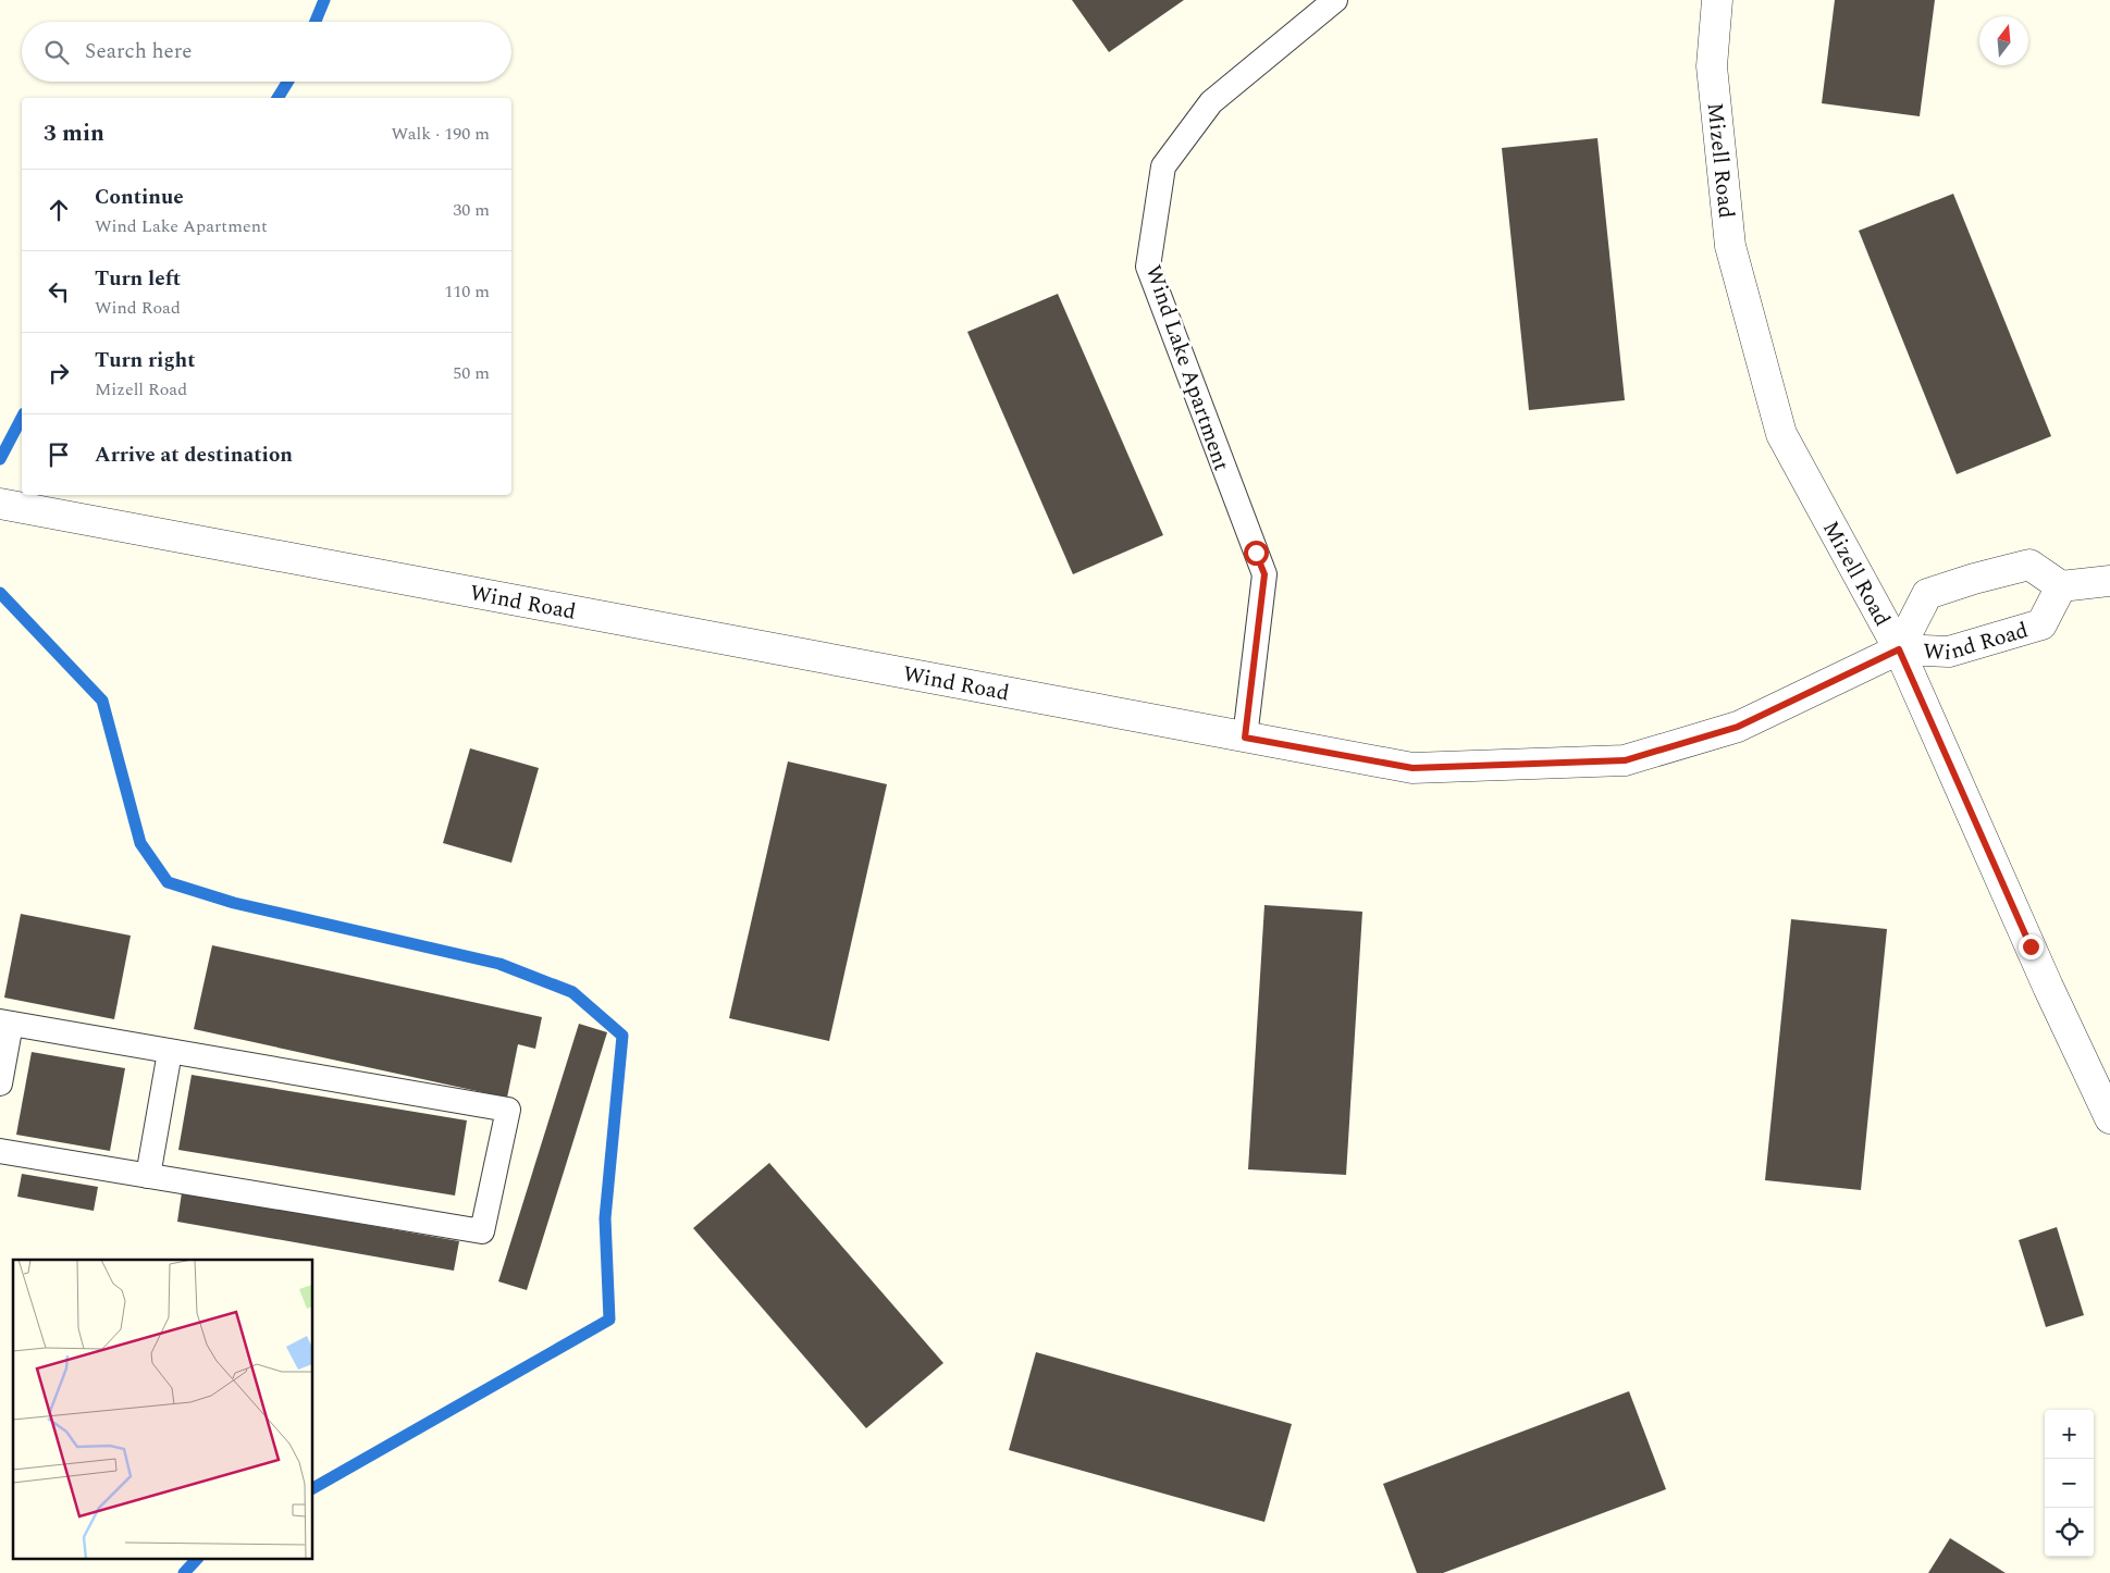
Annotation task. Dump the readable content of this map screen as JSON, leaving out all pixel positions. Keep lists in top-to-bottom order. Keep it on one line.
{"streets":{"street":["Mizell Road","Wind Road"],"lane":["Wind Lake Apartment"]},"crossings":[["Mizell Road","Wind Road"],["Wind Lake Apartment","Wind Road"]],"north":"top","page":{"search":"Search here","heading":["3 min","Walk · 190 m"],"list":[["Continue","Wind Lake Apartment","30 m"],["Turn left","Wind Road","110 m"],["Turn right","Mizell Road","50 m"],"Arrive at destination"],"map_buttons":["+","−"]}}
